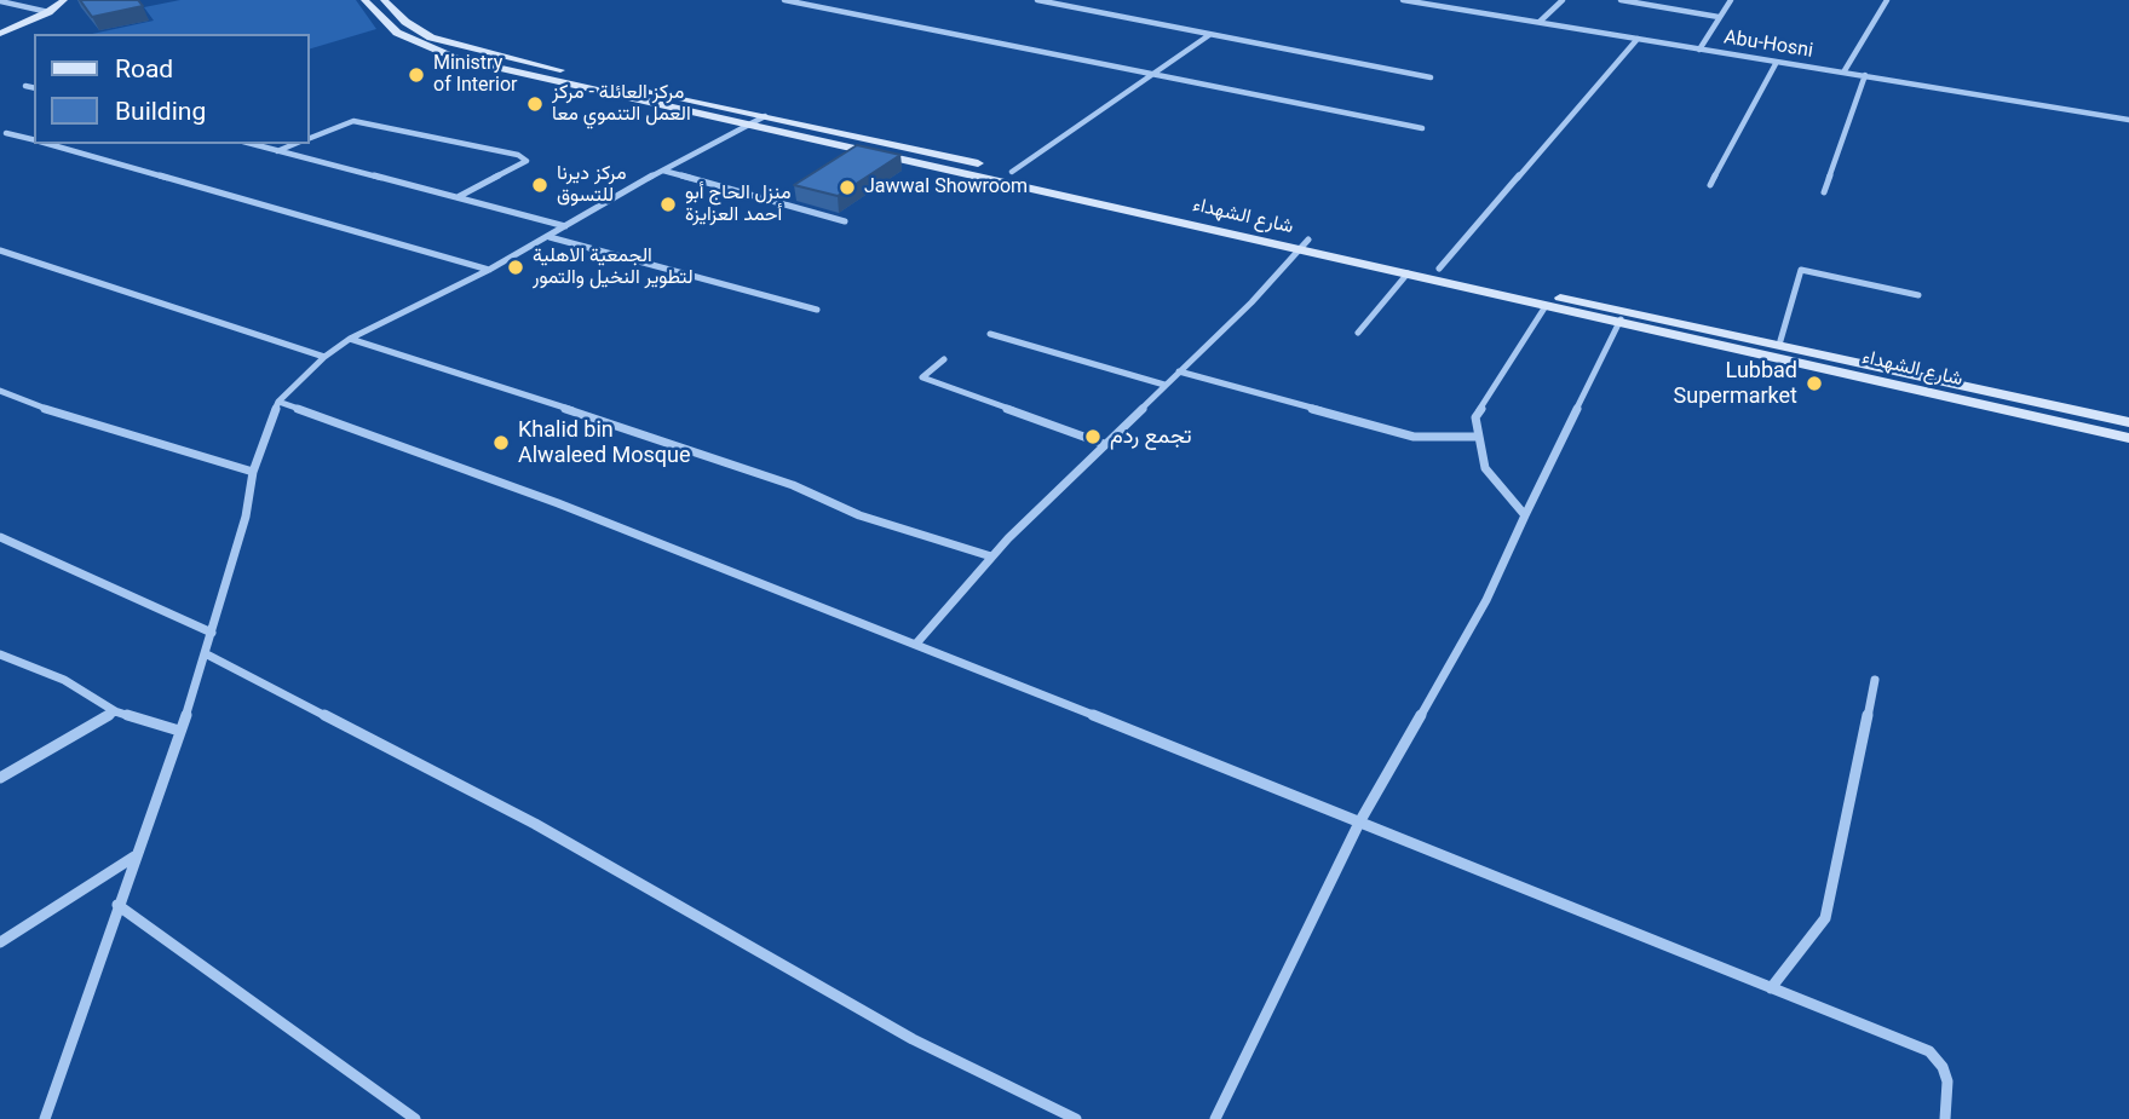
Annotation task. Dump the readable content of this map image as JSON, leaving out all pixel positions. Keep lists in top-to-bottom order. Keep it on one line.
{"streets":{"main road":["شارع الشهداء"],"street":["Abu-Hosni"]},"places":["Ministry of Interior","مركز العائلة - مركز العمل التنموي معا","مركز ديرنا للتسوق","Jawwal Showroom","منزل الحاج أبو أحمد العزايزة","الجمعية الاهلية لتطوير النخيل والتمور","Lubbad Supermarket","تجمع ردم","Khalid bin Alwaleed Mosque"],"legend":["Road","Building"]}
